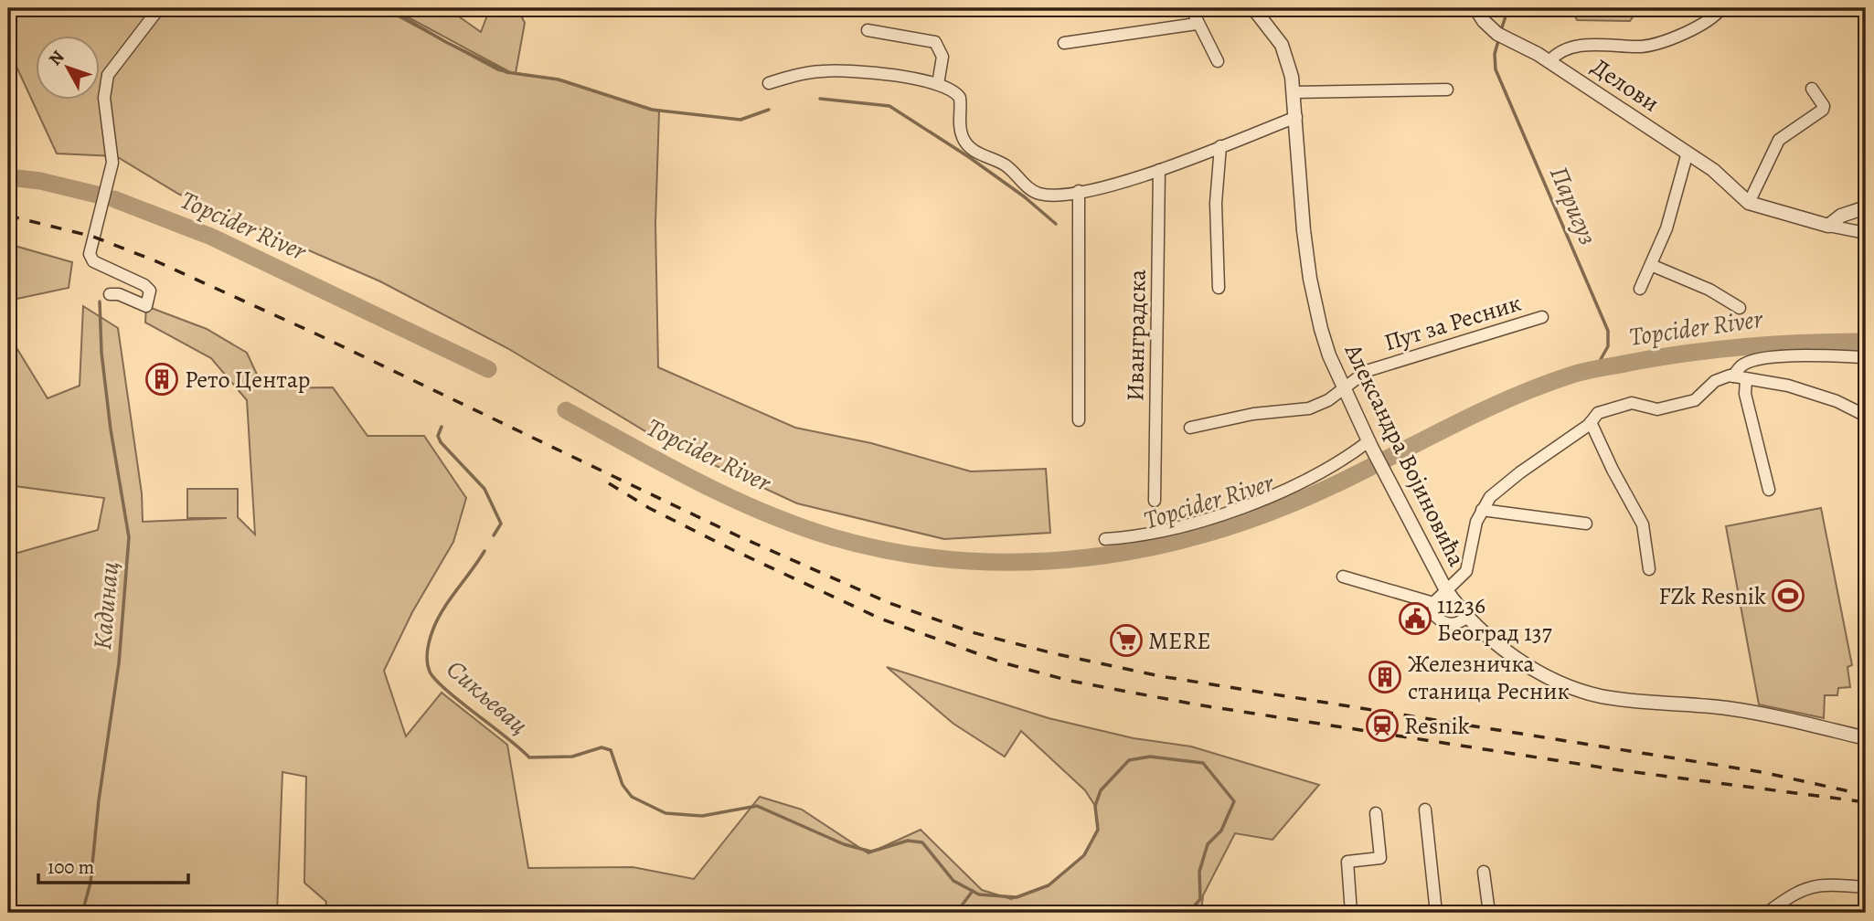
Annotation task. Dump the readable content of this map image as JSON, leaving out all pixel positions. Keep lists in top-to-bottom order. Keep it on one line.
{"streets":{"street":["Делови","Пут за Ресник","Иванградска","Александра Војиновића"]},"crossings":[["Пут за Ресник","Александра Војиновића"]],"water":["Паригуз","Topcider River","Кадинац","Сикљевац"],"places":{"building":["Рето Центар","Железничка станица Ресник"],"sports":["FZk Resnik"],"public building":["11236 Београд 137"],"supermarket":["MERE"],"station":["Resnik"]},"scale_bar":"100 m","north":"top left"}
